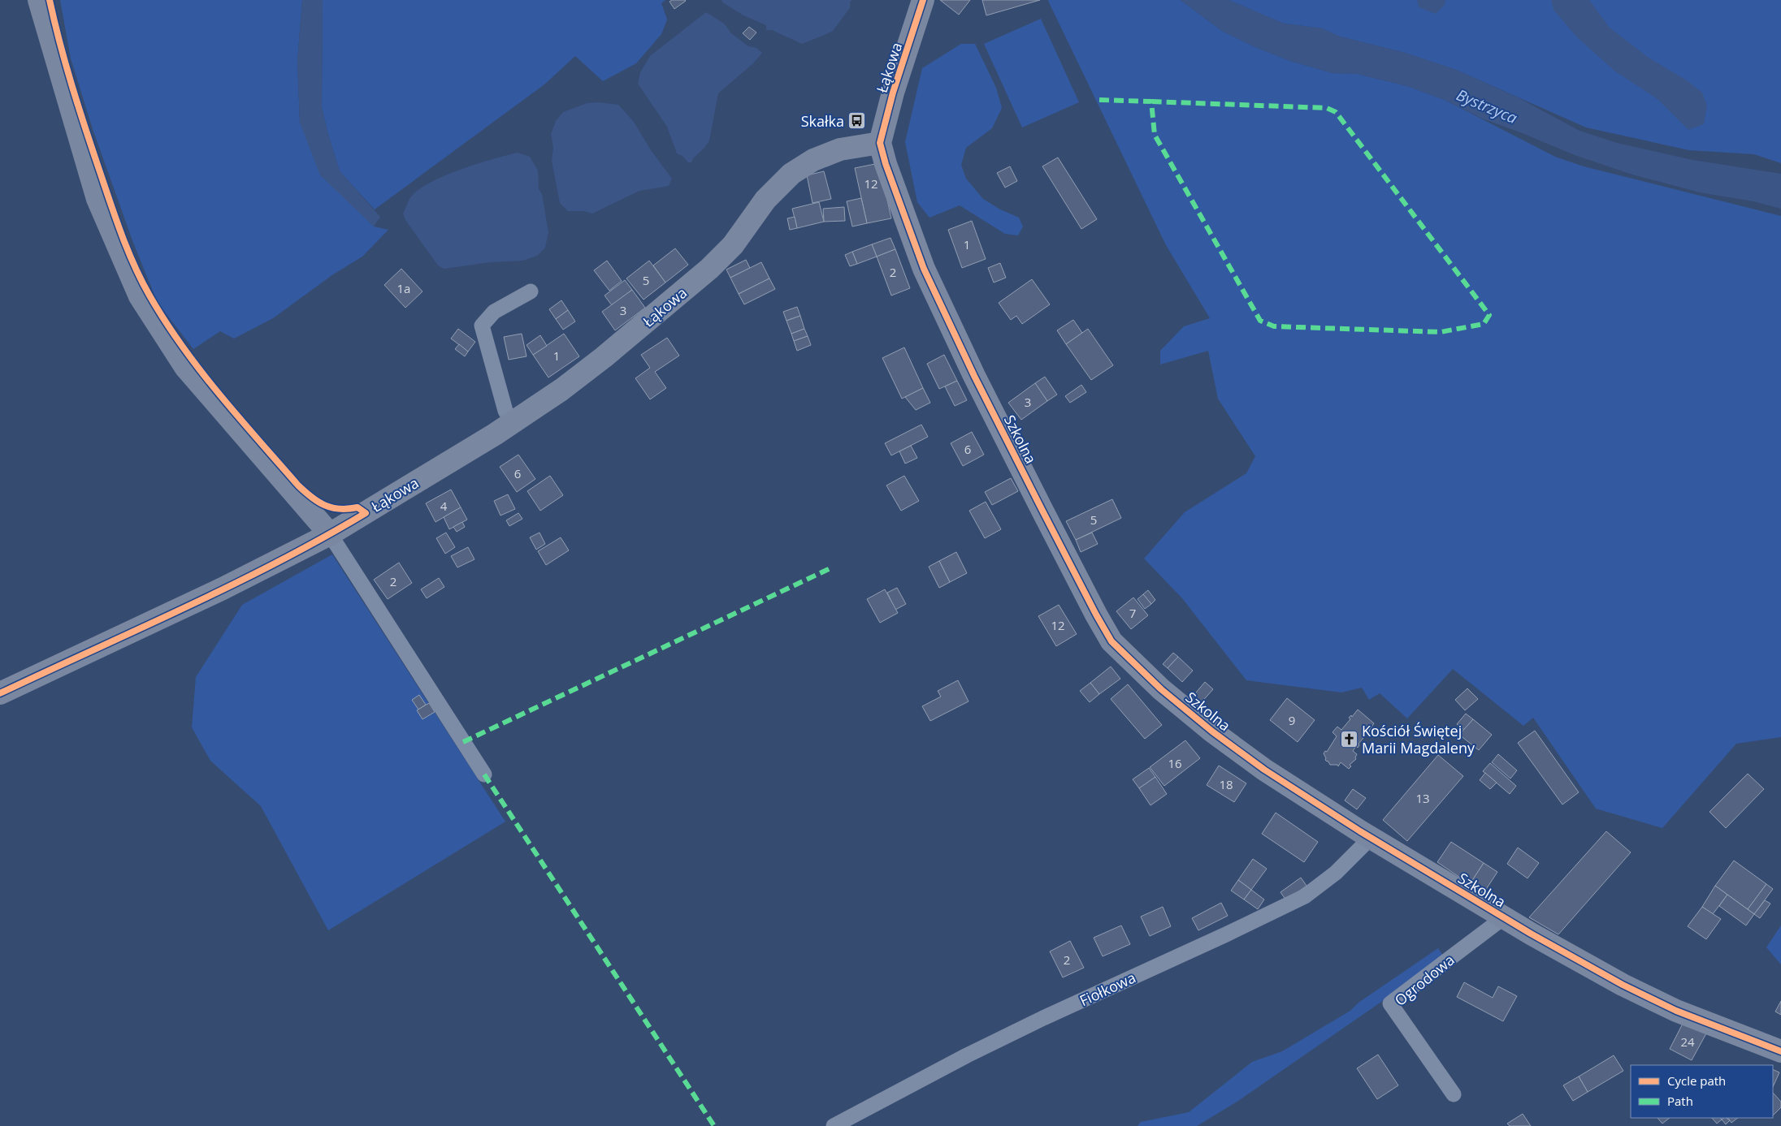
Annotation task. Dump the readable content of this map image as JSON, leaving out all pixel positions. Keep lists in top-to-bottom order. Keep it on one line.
{"streets":{"street":["Łąkowa","Szkolna","Ogrodowa","Fiołkowa"]},"crossings":[["Łąkowa","Szkolna"],["Szkolna","Ogrodowa"],["Szkolna","Fiołkowa"]],"water":["Bystrzyca"],"places":{"bus stop":["Skałka"],"church":["Kościół Świętej Marii Magdaleny"]},"house_numbers":["12","1","2","5","1a","3","1","3","6","6","4","5","2","7","12","9","16","18","13","2","24"],"legend":["Cycle path","Path"]}
